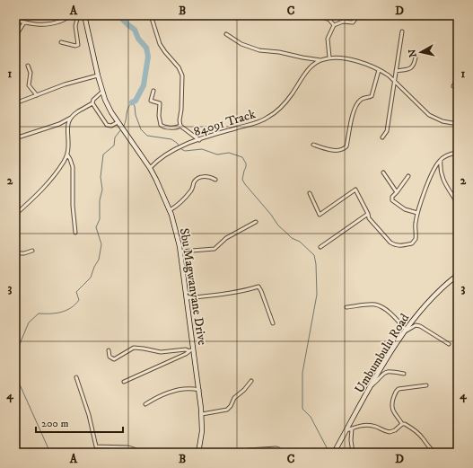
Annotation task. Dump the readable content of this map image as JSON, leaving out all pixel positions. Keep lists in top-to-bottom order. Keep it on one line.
{"streets":{"main road":["Sbu Magwanyane Drive","Umbumbulu Road"],"street":["84091 Track"]},"crossings":[["84091 Track","Sbu Magwanyane Drive"]],"scale_bar":"200 m","north":"left","grid":{"columns":["A","B","C","D"],"rows":["1","2","3","4"]}}
